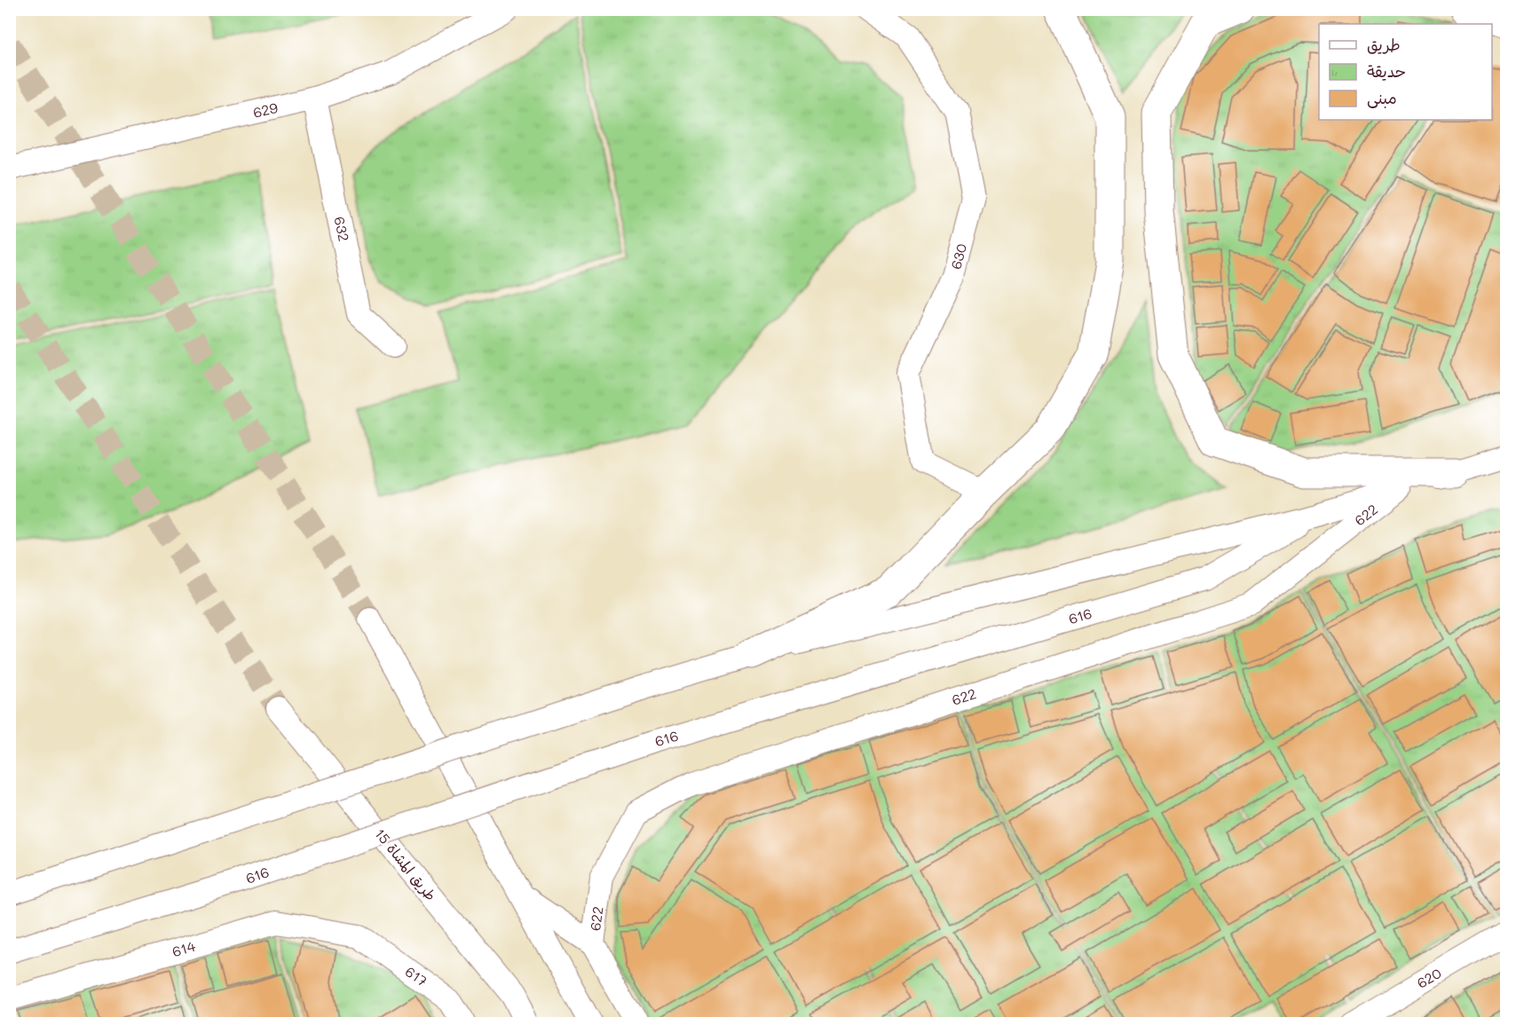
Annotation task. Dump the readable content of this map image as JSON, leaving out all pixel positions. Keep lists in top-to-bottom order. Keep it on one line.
{"streets":{"street":["629","632","630","622","616","طريق المشاة 15","614","617","620"]},"crossings":[["629","632"],["622","616"],["614","617"]],"legend":["طريق","حديقة","مبنى"]}
